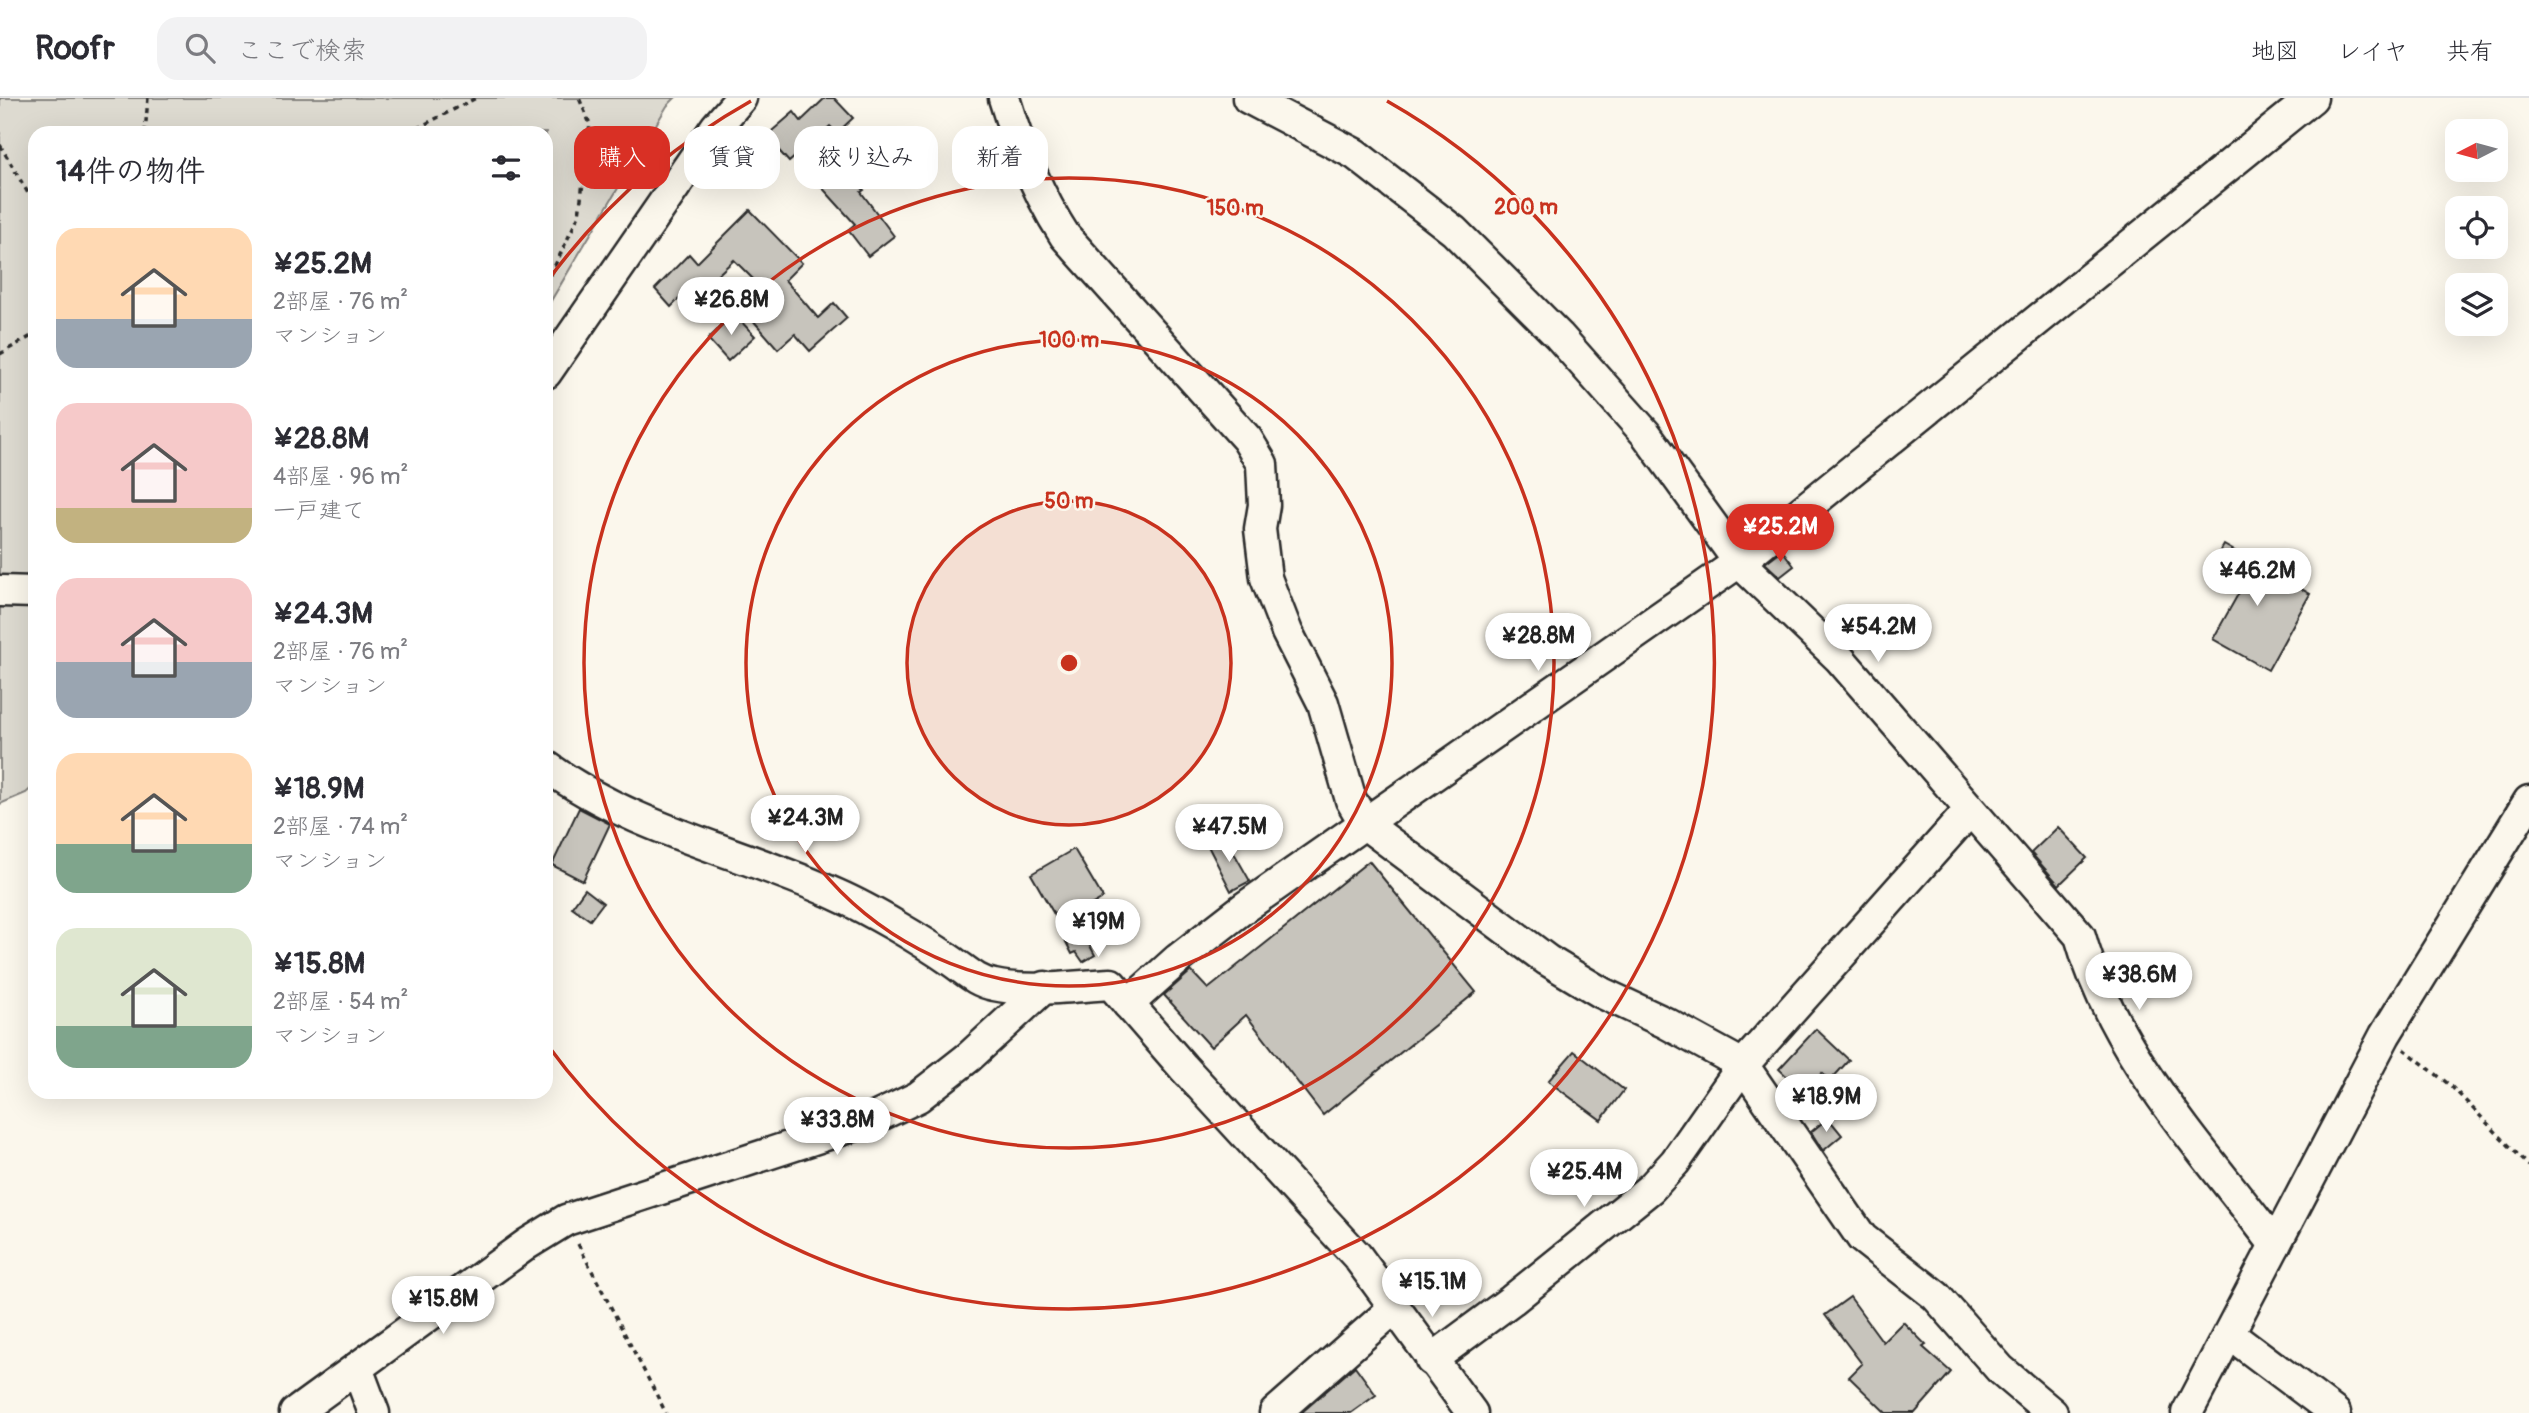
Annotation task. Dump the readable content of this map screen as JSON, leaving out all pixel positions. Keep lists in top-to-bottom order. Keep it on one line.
{"north":"left","page":{"header":"Roofr","search":"ここで検索","nav":["地図","レイヤ","共有"],"chip":["購入","賃貸","絞り込み","新着"],"heading":"14件の物件","list":[{"name":"¥25.2M","note":"2部屋 · 76 m² · マンション"},{"name":"¥28.8M","note":"4部屋 · 96 m² · 一戸建て"},{"name":"¥24.3M","note":"2部屋 · 76 m² · マンション"},{"name":"¥18.9M","note":"2部屋 · 74 m² · マンション"},{"name":"¥15.8M","note":"2部屋 · 54 m² · マンション"}],"price":["¥26.8M","¥25.2M","¥46.2M","¥54.2M","¥28.8M","¥24.3M","¥47.5M","¥19M","¥38.6M","¥18.9M","¥33.8M","¥25.4M","¥15.1M","¥15.8M"]},"rings":["200 m","150 m","100 m","50 m"]}
